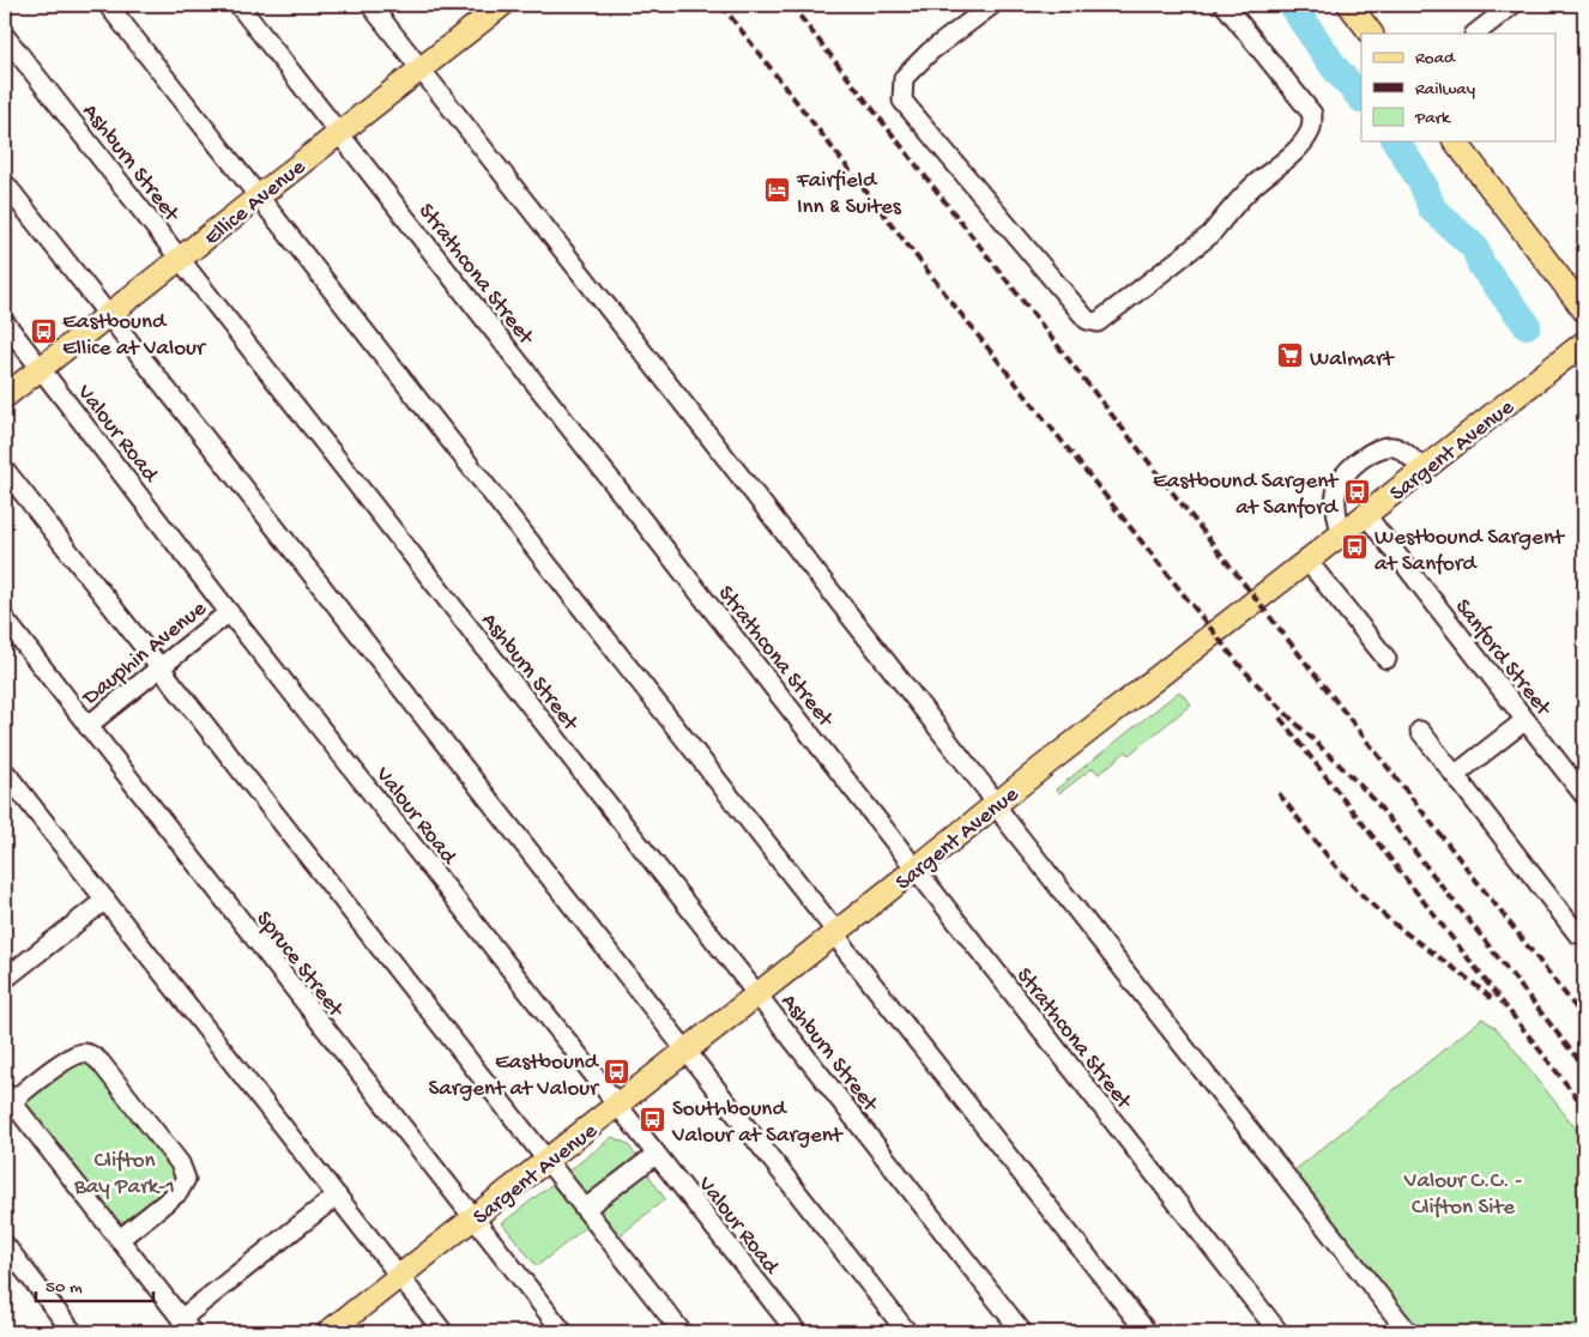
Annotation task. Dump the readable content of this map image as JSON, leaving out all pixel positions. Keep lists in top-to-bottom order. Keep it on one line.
{"streets":{"main road":["Ellice Avenue","Sargent Avenue"],"street":["Ashburn Street","Strathcona Street","Valour Road","Dauphin Avenue","Sanford Street","Spruce Street"]},"crossings":[["Ashburn Street","Ellice Avenue"],["Ashburn Street","Sargent Avenue"],["Ellice Avenue","Strathcona Street"],["Ellice Avenue","Valour Road"],["Strathcona Street","Sargent Avenue"],["Valour Road","Sargent Avenue"],["Valour Road","Dauphin Avenue"],["Sargent Avenue","Sanford Street"],["Sargent Avenue","Spruce Street"],["Dauphin Avenue","Spruce Street"]],"parks":["Clifton Bay Park-1","Valour C.C. - Clifton Site"],"places":{"hotel":["Fairfield Inn & Suites"],"bus stop":["Eastbound Ellice at Valour","Eastbound Sargent at Sanford","Westbound Sargent at Sanford","Eastbound Sargent at Valour","Southbound Valour at Sargent"],"supermarket":["Walmart"]},"legend":["Road","Railway","Park"],"scale_bar":"50 m"}
